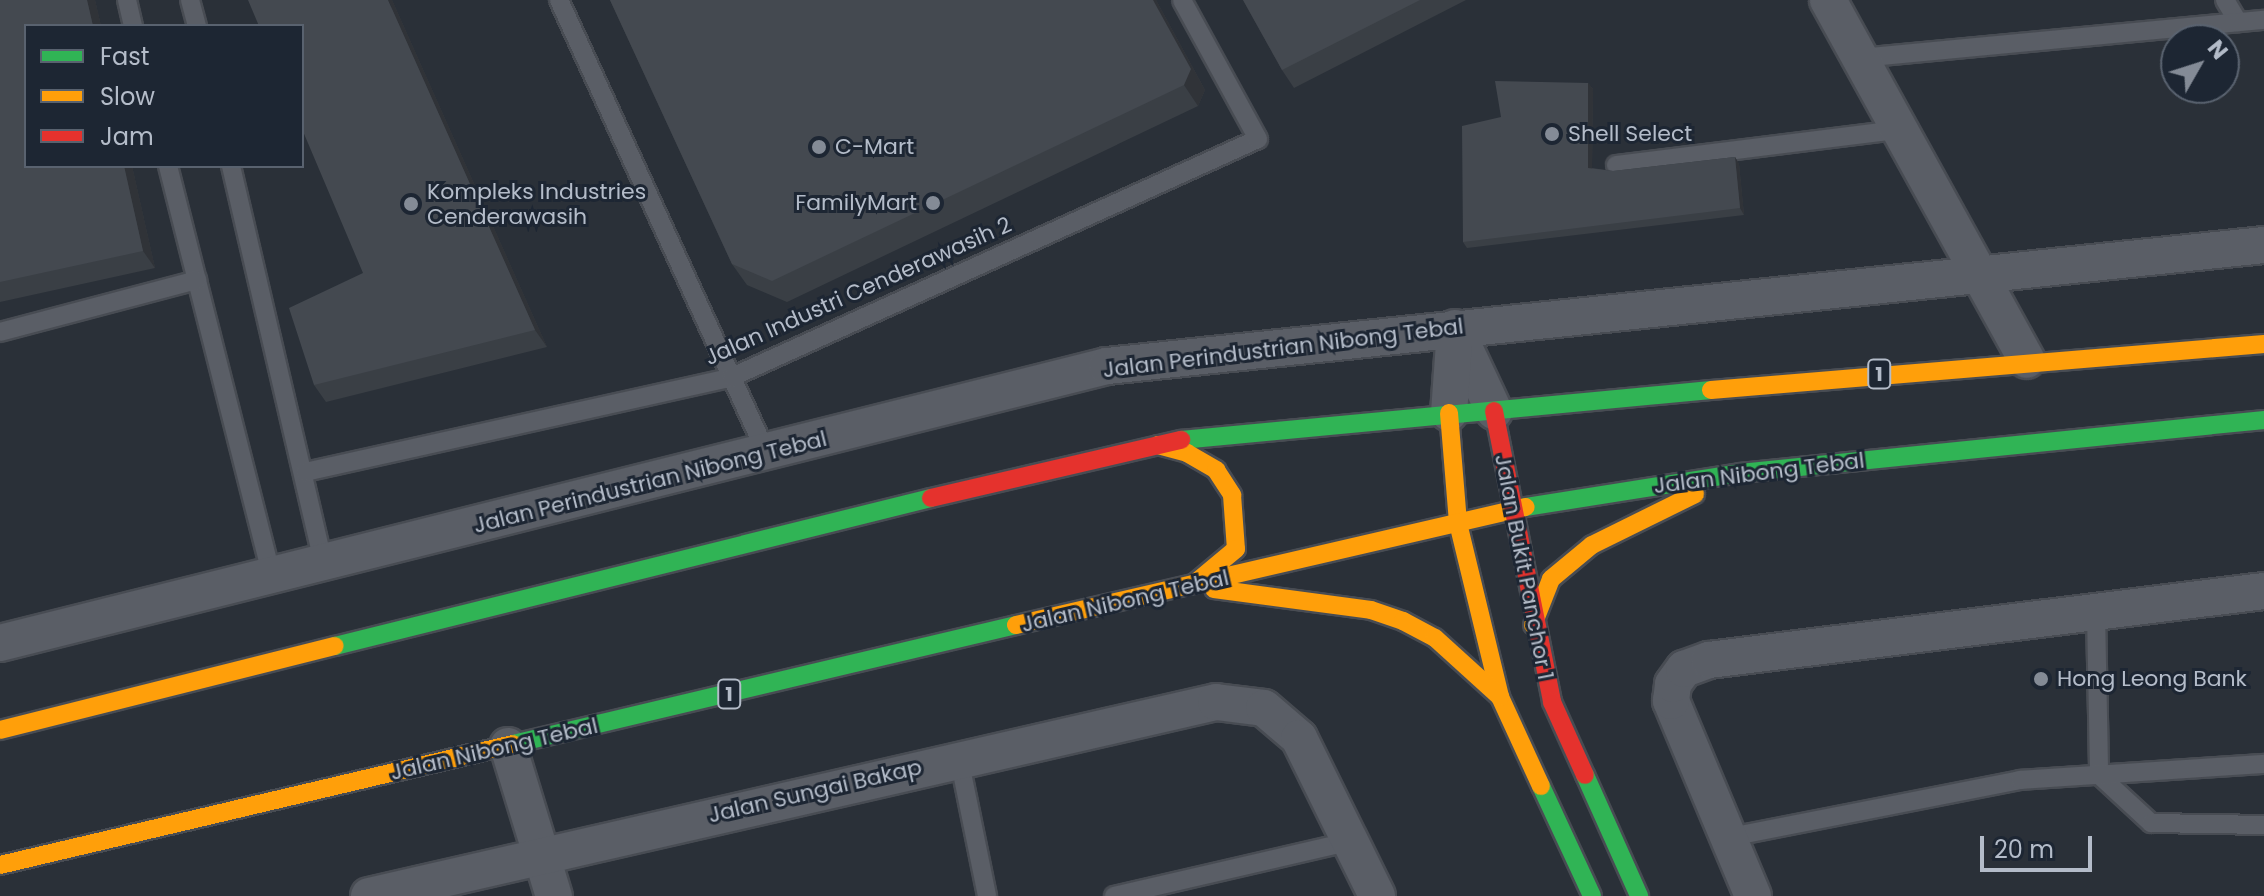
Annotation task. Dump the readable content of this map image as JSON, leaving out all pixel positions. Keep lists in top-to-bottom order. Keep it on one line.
{"streets":{"main road":["1","Jalan Nibong Tebal","Jalan Bukit Panchor 1"],"street":["Jalan Perindustrian Nibong Tebal","Jalan Sungai Bakap"],"lane":["Jalan Industri Cenderawasih 2"]},"crossings":[["1","Jalan Bukit Panchor 1"],["Jalan Nibong Tebal","Jalan Bukit Panchor 1"]],"places":["Shell Select","C-Mart","FamilyMart","Kompleks Industries Cenderawasih","Hong Leong Bank"],"legend":["Fast","Slow","Jam"],"scale_bar":"20 m","north":"top right"}
